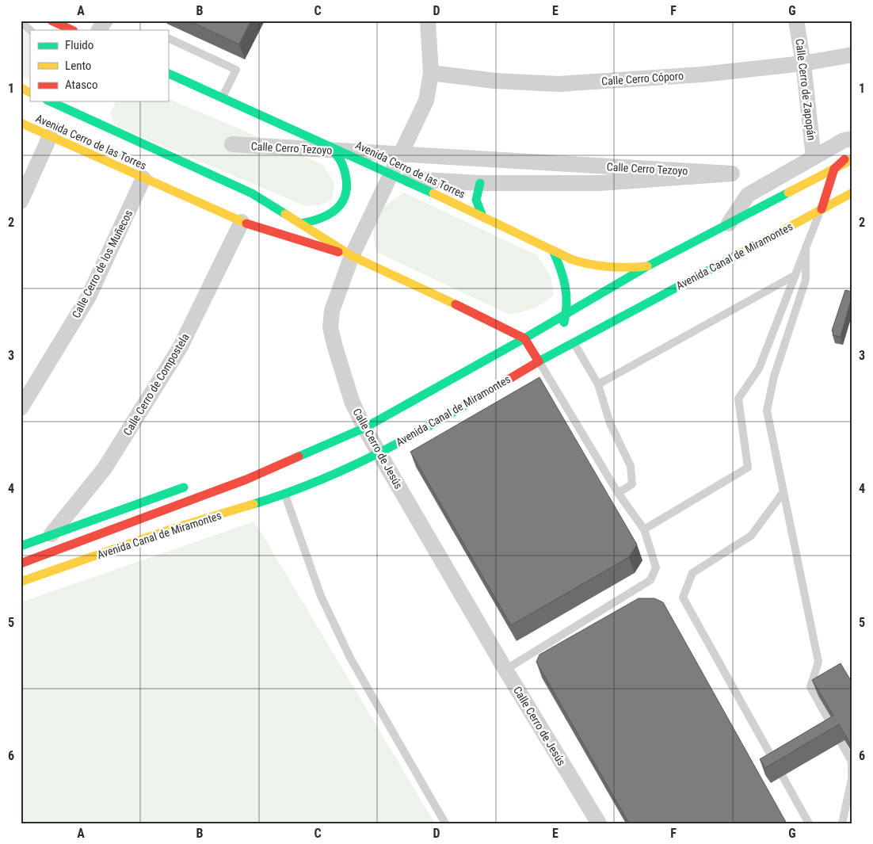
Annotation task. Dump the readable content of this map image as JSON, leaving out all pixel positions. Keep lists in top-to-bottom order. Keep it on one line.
{"streets":{"main road":["Avenida Cerro de las Torres","Avenida Canal de Miramontes"],"street":["Calle Cerro Cóporo","Calle Cerro de Zapopán","Calle Cerro Tezoyo","Calle Cerro de los Muñecos","Calle Cerro de Compostela","Calle Cerro de Jesús"]},"crossings":[["Calle Cerro Cóporo","Calle Cerro de Zapopán"],["Calle Cerro Cóporo","Calle Cerro de Jesús"],["Calle Cerro de Zapopán","Avenida Canal de Miramontes"],["Avenida Cerro de las Torres","Calle Cerro Tezoyo"],["Avenida Cerro de las Torres","Avenida Canal de Miramontes"],["Avenida Cerro de las Torres","Calle Cerro de los Muñecos"],["Avenida Cerro de las Torres","Calle Cerro de Compostela"],["Avenida Cerro de las Torres","Calle Cerro de Jesús"],["Calle Cerro Tezoyo","Calle Cerro de Jesús"],["Avenida Canal de Miramontes","Calle Cerro de Jesús"]],"legend":["Fluido","Lento","Atasco"],"grid":{"columns":["A","B","C","D","E","F","G"],"rows":["1","2","3","4","5","6"]}}
